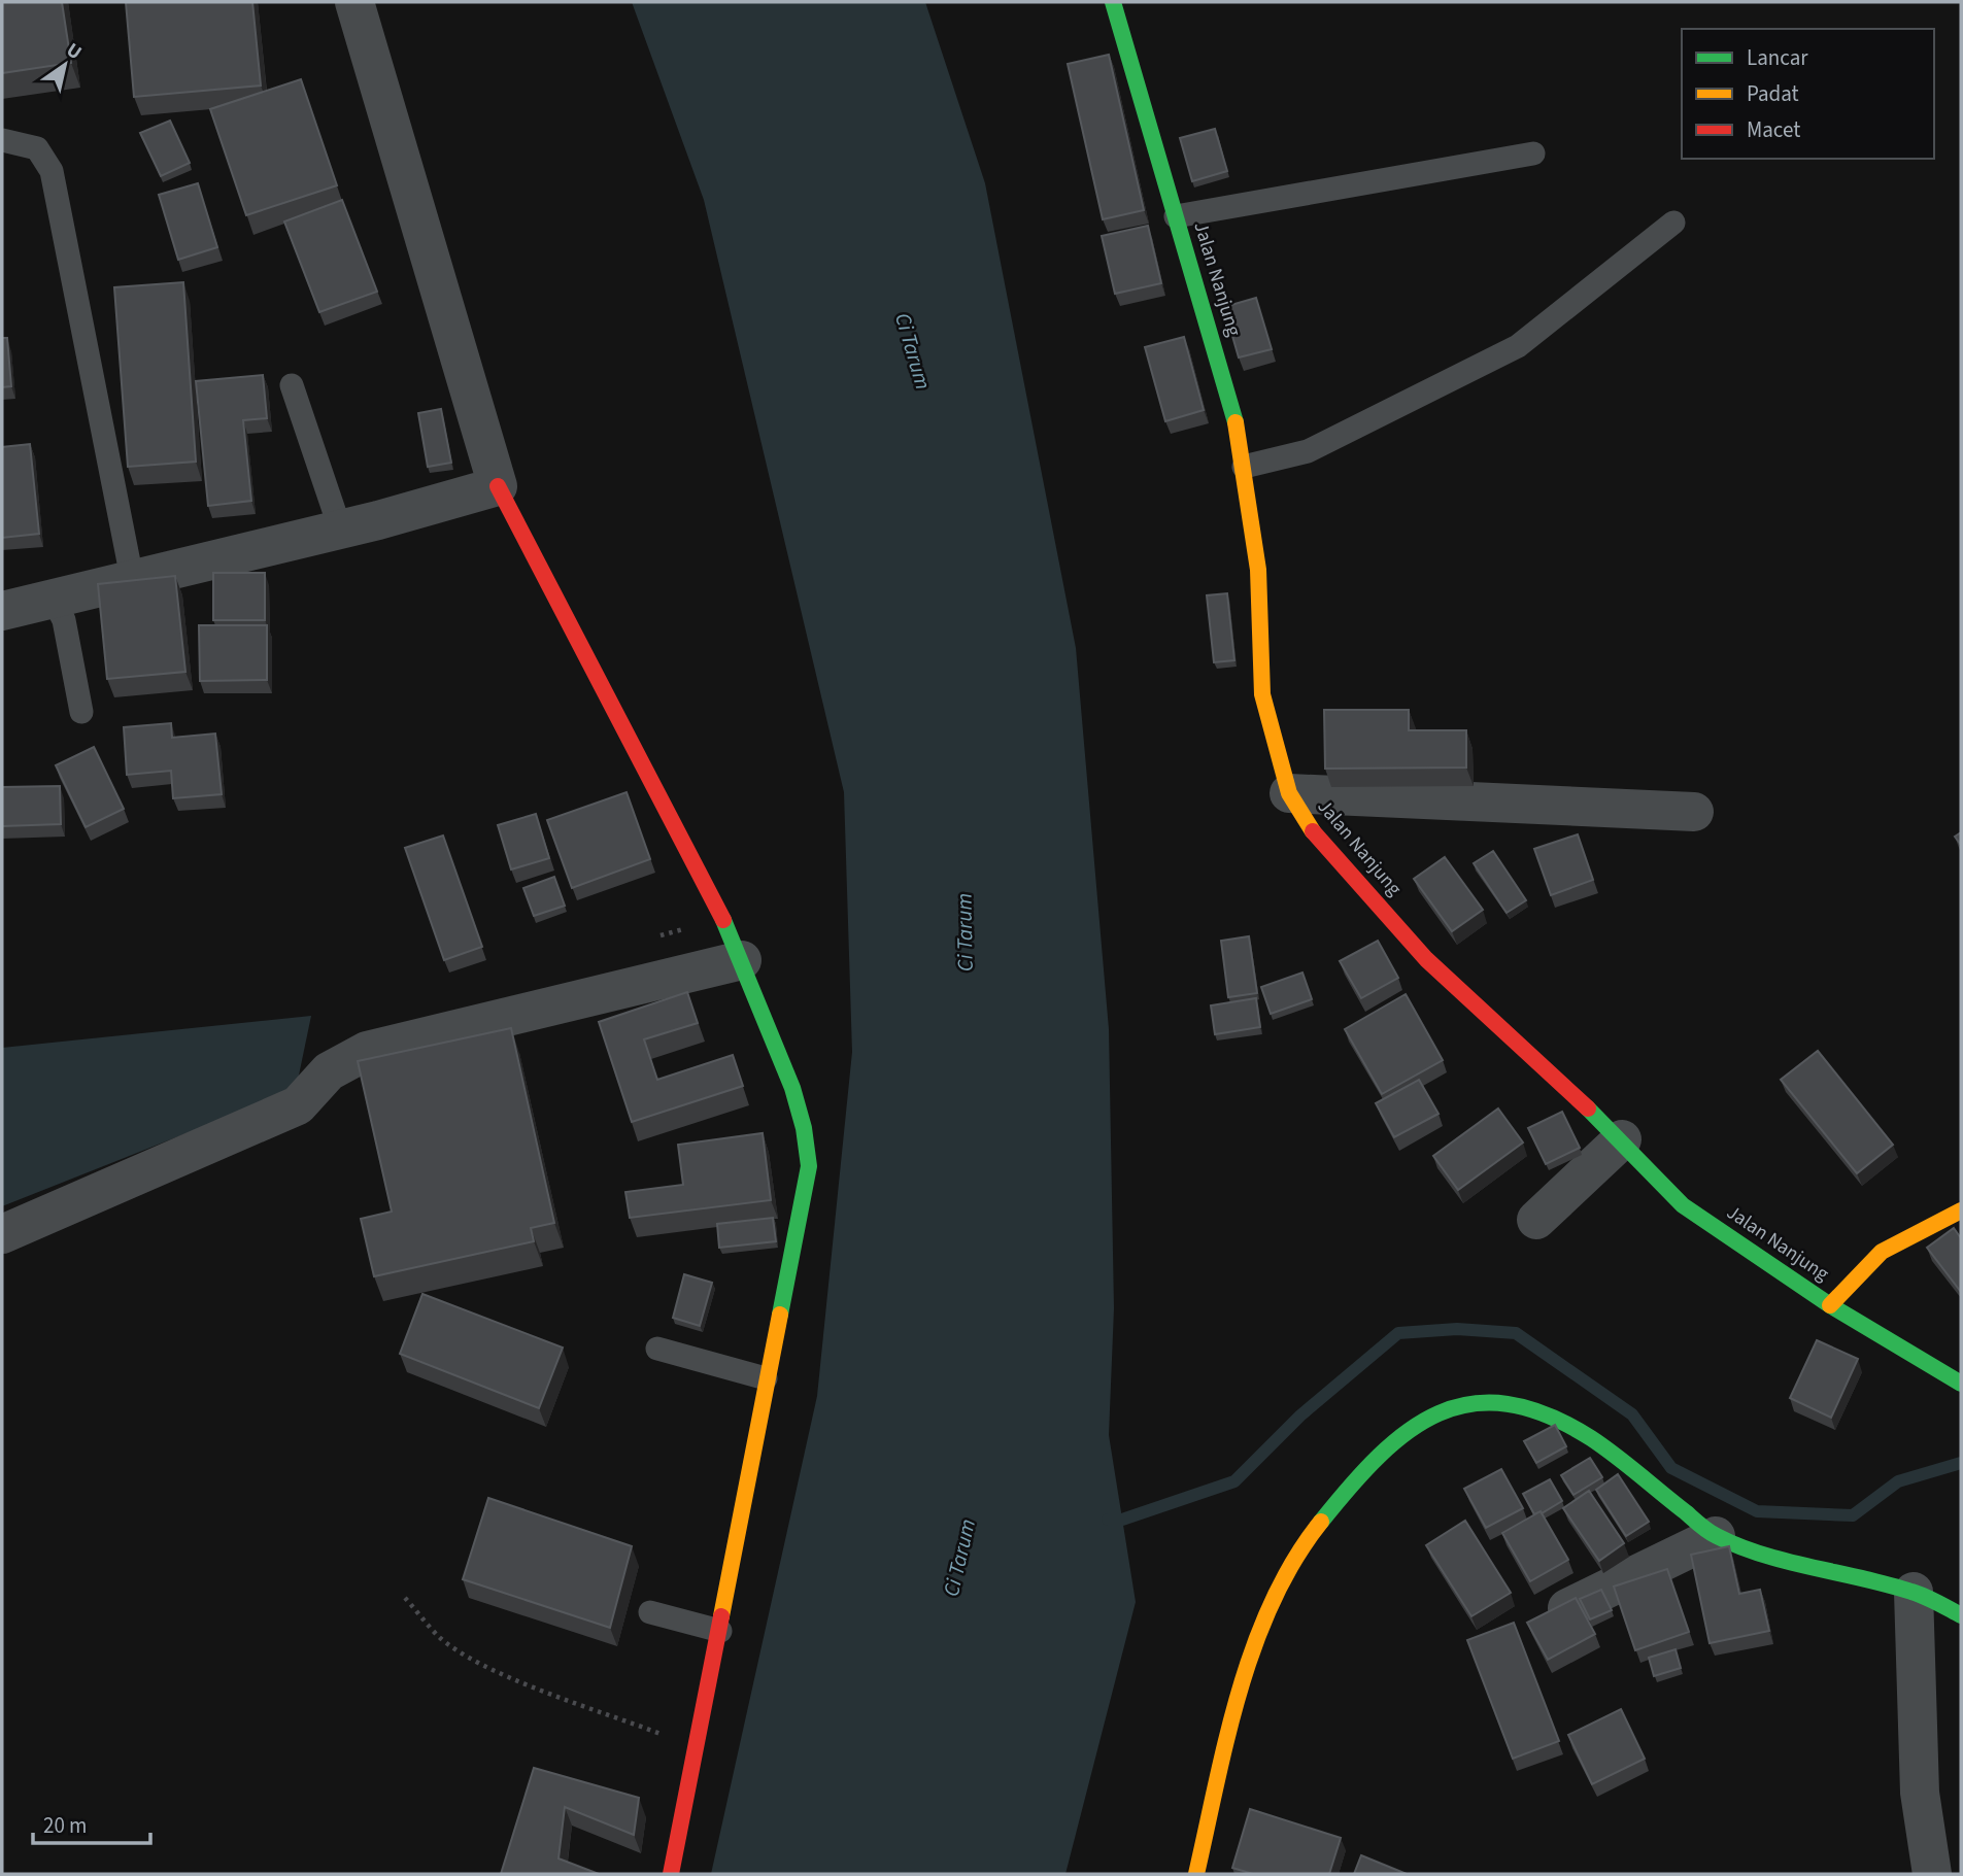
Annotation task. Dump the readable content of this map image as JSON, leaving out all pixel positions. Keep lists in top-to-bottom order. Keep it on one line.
{"streets":{"street":["Jalan Nanjung"]},"water":["Ci Tarum"],"legend":["Lancar","Padat","Macet"],"scale_bar":"20 m","north":"top right"}
